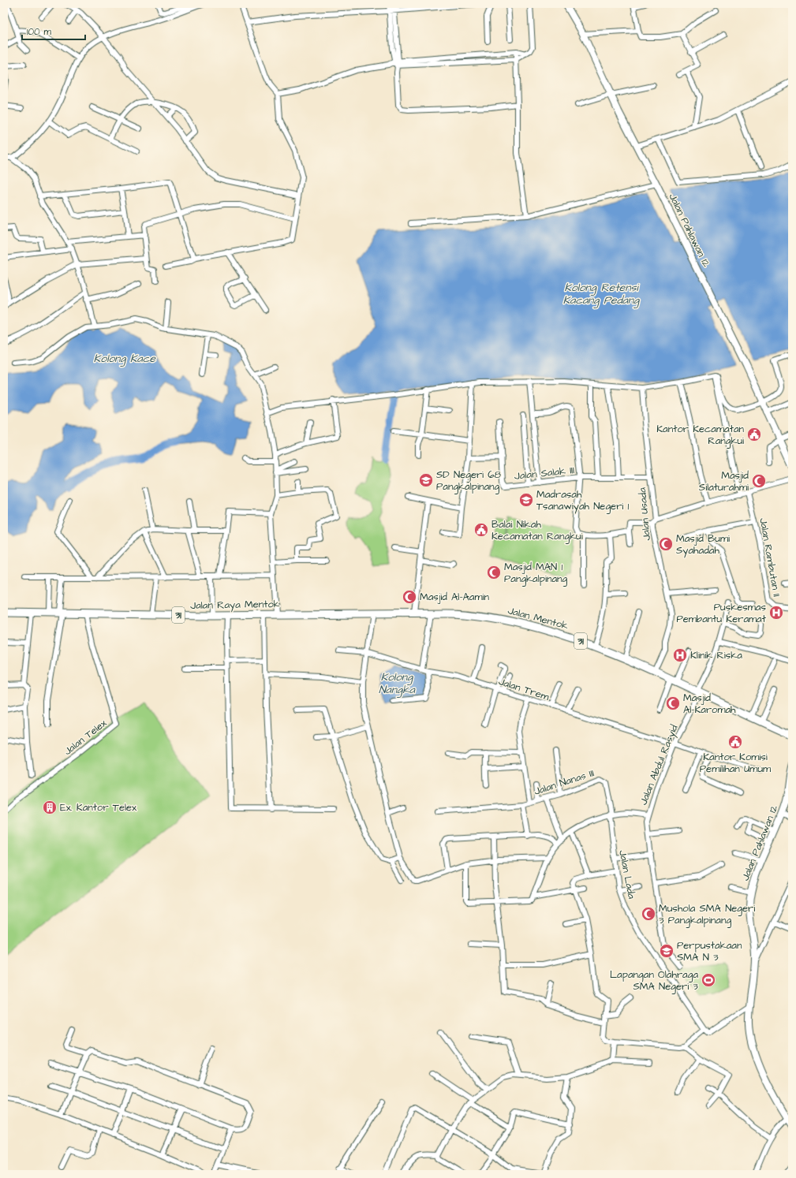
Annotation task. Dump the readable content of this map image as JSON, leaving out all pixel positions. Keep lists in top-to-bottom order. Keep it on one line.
{"streets":{"highway":["Jalan Raya Mentok","31","Jalan Mentok"],"main road":["Jalan Pahlawan 12"],"street":["Jalan Salak III","Jalan Usada","Jalan Rambutan II","Jalan Trem","Jalan Telex","Jalan Abdul Rasyid","Jalan Nanas III","Jalan Lada"]},"crossings":[["Jalan Salak III","Jalan Usada"],["Jalan Usada","Jalan Mentok"],["Jalan Raya Mentok","Jalan Mentok"],["Jalan Raya Mentok","Jalan Telex"],["Jalan Mentok","Jalan Abdul Rasyid"],["Jalan Trem","Jalan Abdul Rasyid"],["Jalan Nanas III","Jalan Lada"]],"water":["Kolong Retensi Kacang Pedang","Kolong Kace","Kolong Nangka"],"places":{"public building":["Kantor Kecamatan Rangkui","Balai Nikah Kecamatan Rangkui","Kantor Komisi Pemilihan Umum"],"school or university":["SD Negeri 68 Pangkalpinang","Madrasah Tsanawiyah Negeri 1","Perpustakaan SMA N 3"],"mosque":["Masjid Silaturahmi","Masjid Bumi Syahadah","Masjid MAN 1 Pangkalpinang","Masjid Al-Aamin","Masjid Al-Karomah","Mushola SMA Negeri 3 Pangkalpinang"],"hospital":["Puskesmas Pembantu Keramat","Klinik Riska"],"building":["Ex. Kantor Telex"],"sports":["Lapangan Olahraga SMA Negeri 3"]},"scale_bar":"100 m"}
